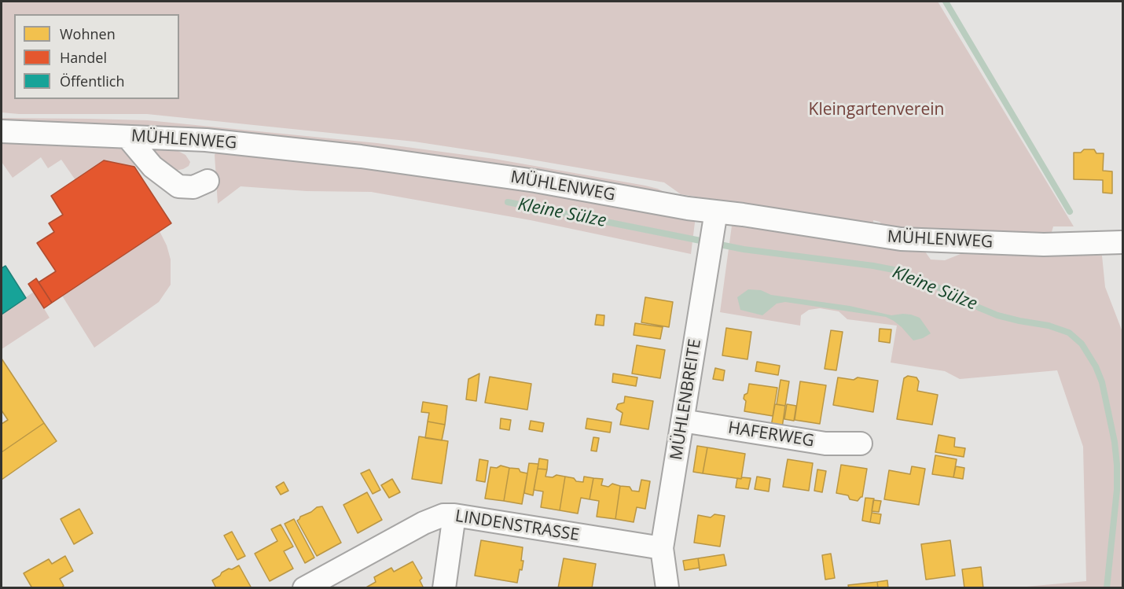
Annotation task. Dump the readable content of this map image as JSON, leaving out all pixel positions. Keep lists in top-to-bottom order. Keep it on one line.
{"streets":{"street":["MÜHLENWEG","MÜHLENBREITE","HAFERWEG","LINDENSTRASSE"]},"crossings":[["MÜHLENWEG","MÜHLENBREITE"],["MÜHLENBREITE","HAFERWEG"],["MÜHLENBREITE","LINDENSTRASSE"]],"water":["Kleine Sülze"],"parks":["Kleingartenverein"],"legend":["Wohnen","Handel","Öffentlich"]}
